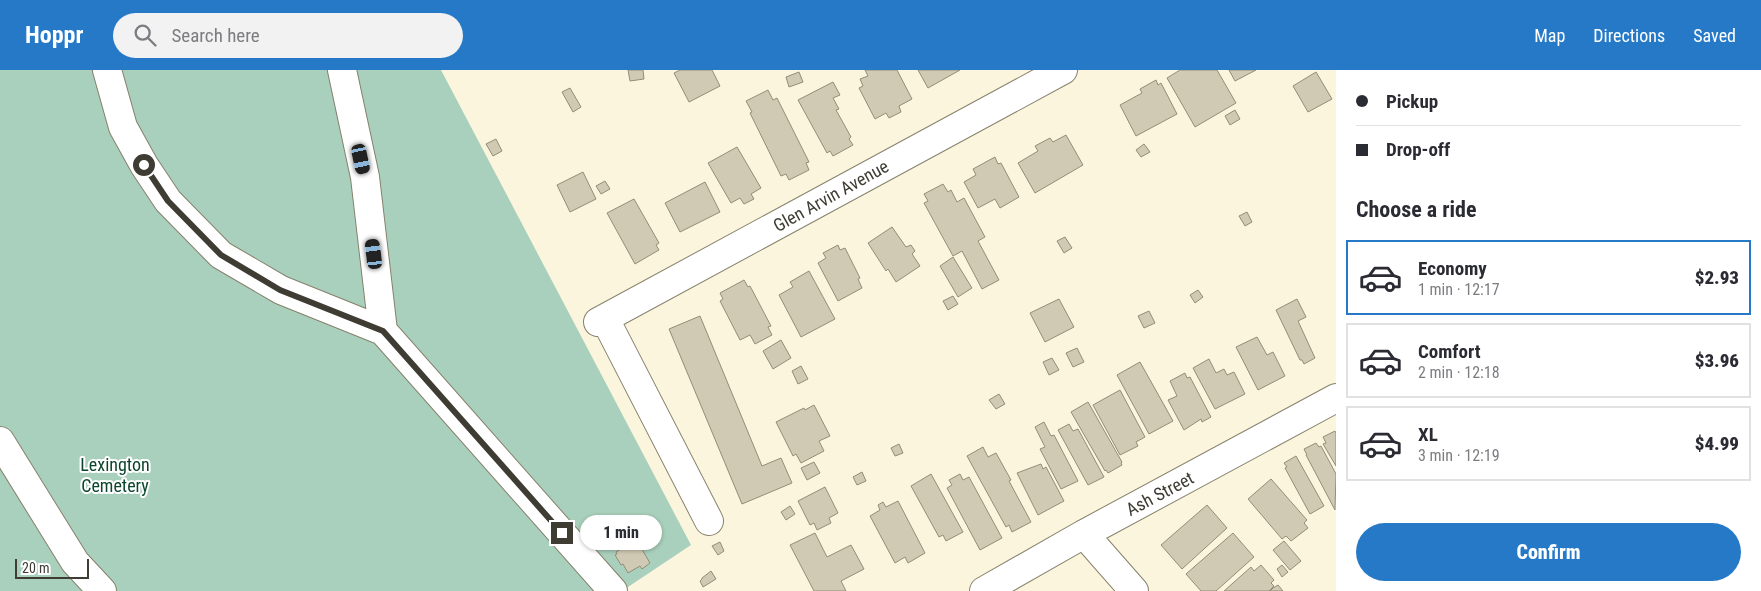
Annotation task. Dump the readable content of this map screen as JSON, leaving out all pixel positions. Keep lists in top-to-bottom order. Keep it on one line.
{"streets":{"street":["Glen Arvin Avenue","Ash Street"]},"parks":["Lexington Cemetery"],"scale_bar":"20 m","page":{"header":"Hoppr","search":"Search here","nav":["Map","Directions","Saved"],"banner":["Pickup","Drop-off"],"heading":"Choose a ride","list":[{"name":"Economy","note":"1 min · 12:17","value":"$2.93"},{"name":"Comfort","note":"2 min · 12:18","value":"$3.96"},{"name":"XL","note":"3 min · 12:19","value":"$4.99"}],"buttons":"Confirm","bubble":"1 min","scale":"20 m"}}
